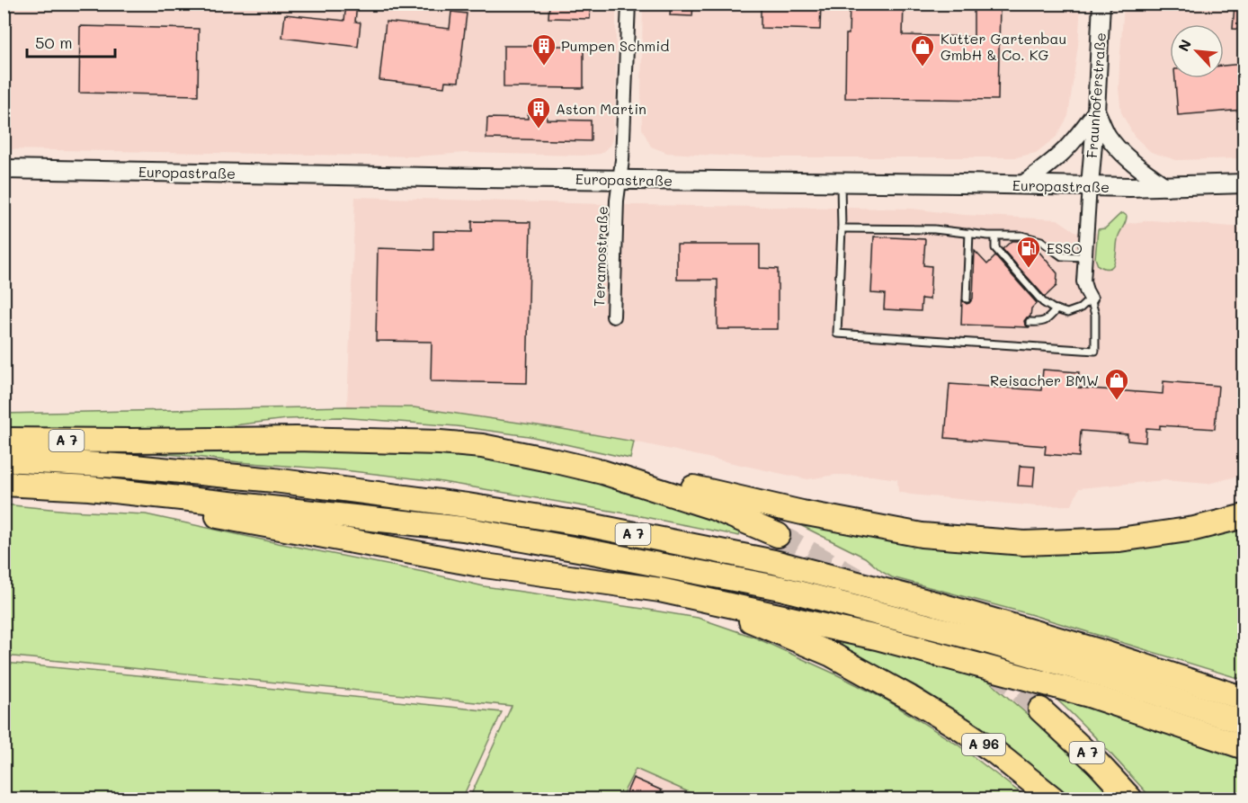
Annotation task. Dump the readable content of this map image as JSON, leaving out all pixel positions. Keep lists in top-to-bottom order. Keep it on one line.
{"streets":{"highway":["A 7","A 96"],"main road":["Europastraße"],"street":["Fraunhoferstraße","Teramostraße"]},"crossings":[["Fraunhoferstraße","Europastraße"],["Europastraße","Teramostraße"]],"places":{"building":["Pumpen Schmid","Aston Martin"],"shop":["Kutter Gartenbau GmbH & Co. KG","Reisacher BMW"],"fuel station":["ESSO"]},"scale_bar":"50 m","north":"top left"}
